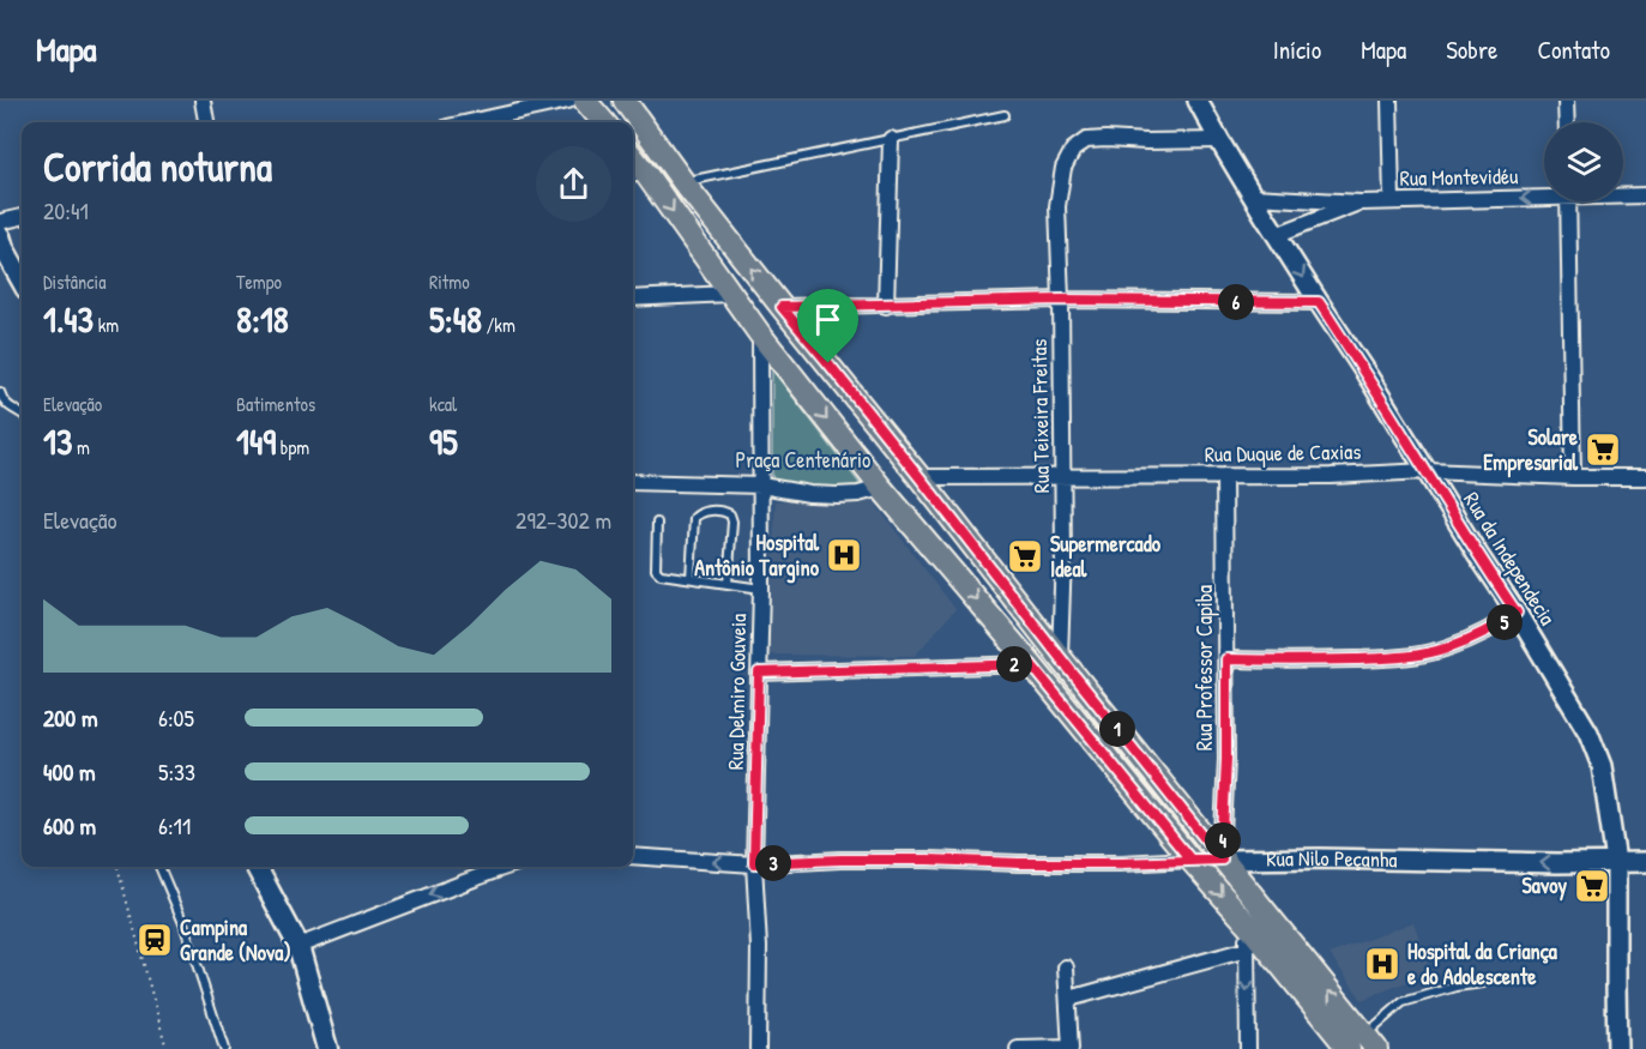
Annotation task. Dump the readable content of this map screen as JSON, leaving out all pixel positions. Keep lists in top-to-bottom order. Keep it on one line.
{"streets":{"main road":["Rua Nilo Peçanha"],"street":["Rua Montevidéu","Rua Teixeira Freitas","Rua Duque de Caxias","Rua da Independecia","Rua Professor Capiba","Rua Delmiro Gouveia"]},"crossings":[["Rua Montevidéu","Rua da Independecia"],["Rua Teixeira Freitas","Rua Duque de Caxias"],["Rua Teixeira Freitas","Rua da Independecia"],["Rua Duque de Caxias","Rua da Independecia"],["Rua Duque de Caxias","Rua Professor Capiba"],["Rua da Independecia","Rua Nilo Peçanha"],["Rua Professor Capiba","Rua Nilo Peçanha"],["Rua Delmiro Gouveia","Rua Nilo Peçanha"]],"one_way":["Rua Montevidéu","Rua Nilo Peçanha"],"parks":["Praça Centenário"],"places":{"supermarket":["Solare Empresarial","Supermercado Ideal","Savoy"],"hospital":["Hospital Antônio Targino","Hospital da Criança e do Adolescente"],"station":["Campina Grande (Nova)"]},"page":{"header":"Mapa","nav":["Início","Mapa","Sobre","Contato"],"heading":["Corrida noturna","20:41"],"stats":[["Distância","1.43 km"],["Tempo","8:18"],["Ritmo","5:48 /km"],["Elevação","13 m"],["Batimentos","149 bpm"],["kcal","95"]],"pins":["6","5","2","1","4","3"],"chart":["Elevação","292–302 m"],"list":[{"name":"200 m","note":"6:05"},{"name":"400 m","note":"5:33"},{"name":"600 m","note":"6:11"}]}}
